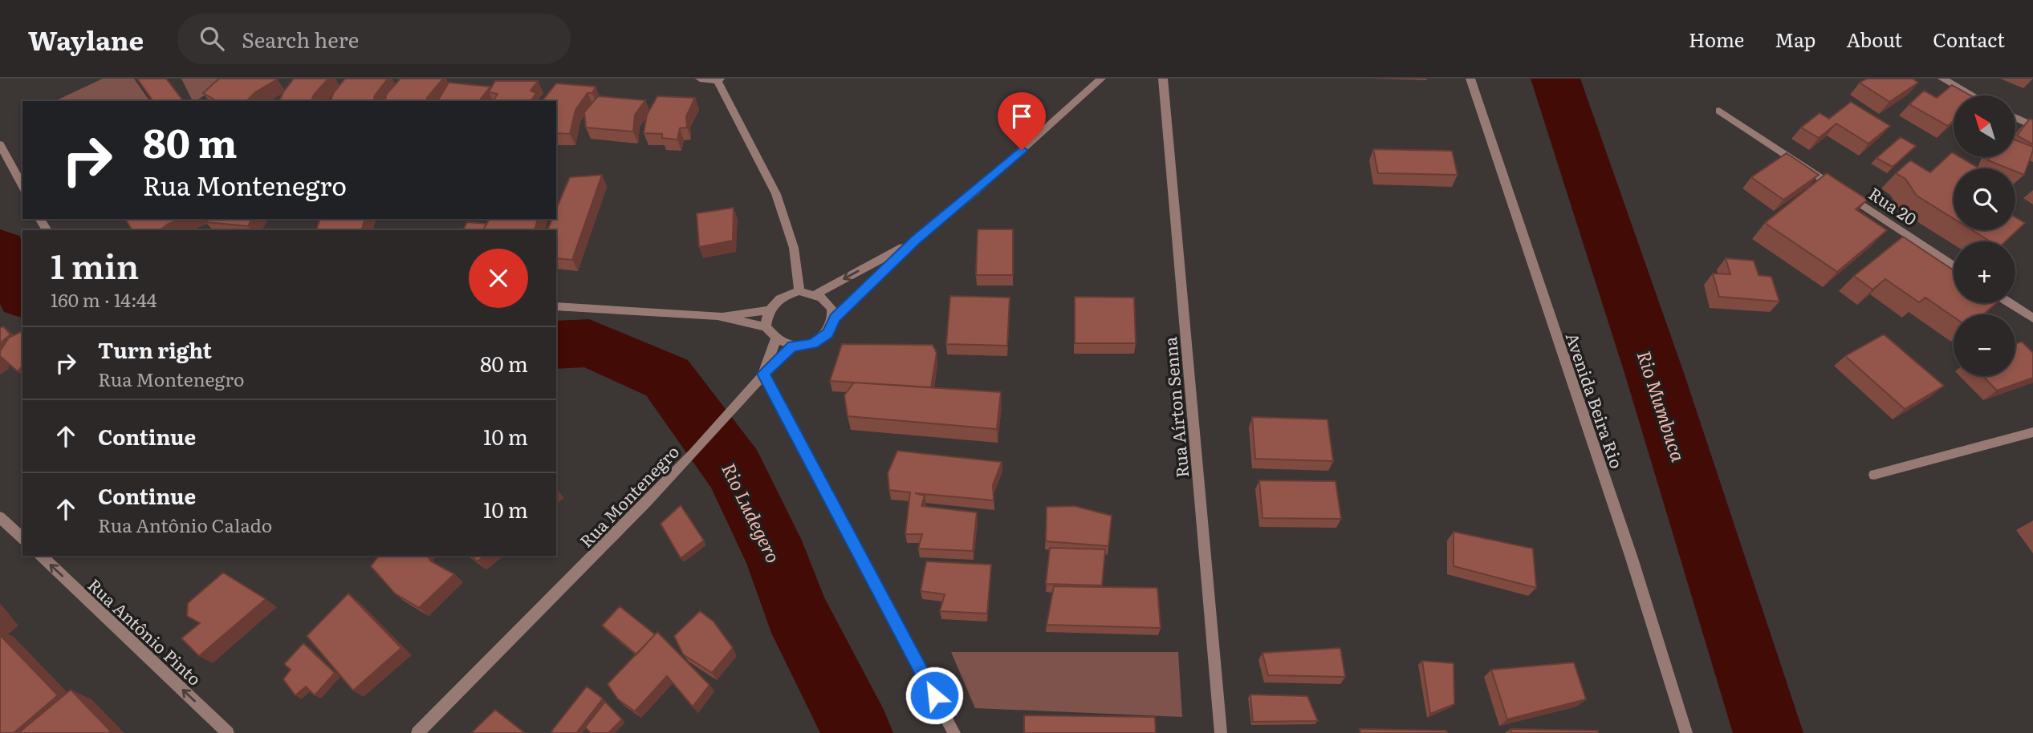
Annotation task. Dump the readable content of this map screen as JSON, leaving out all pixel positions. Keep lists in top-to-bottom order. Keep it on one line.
{"streets":{"street":["Rua 20","Avenida Beira Rio","Rua Aírton Senna","Rua Montenegro","Rua Antônio Pinto"]},"one_way":["Rua Antônio Pinto"],"water":["Rio Mumbuca","Rio Ludegero"],"north":"top left","page":{"header":"Waylane","search":"Search here","nav":["Home","Map","About","Contact"],"map_buttons":["+","−"],"turn":["80 m","Rua Montenegro"],"heading":["1 min","160 m · 14:44"],"list":[{"name":"Turn right","note":"Rua Montenegro","value":"80 m"},{"name":"Continue","value":"10 m"},{"name":"Continue","note":"Rua Antônio Calado","value":"10 m"}]}}
